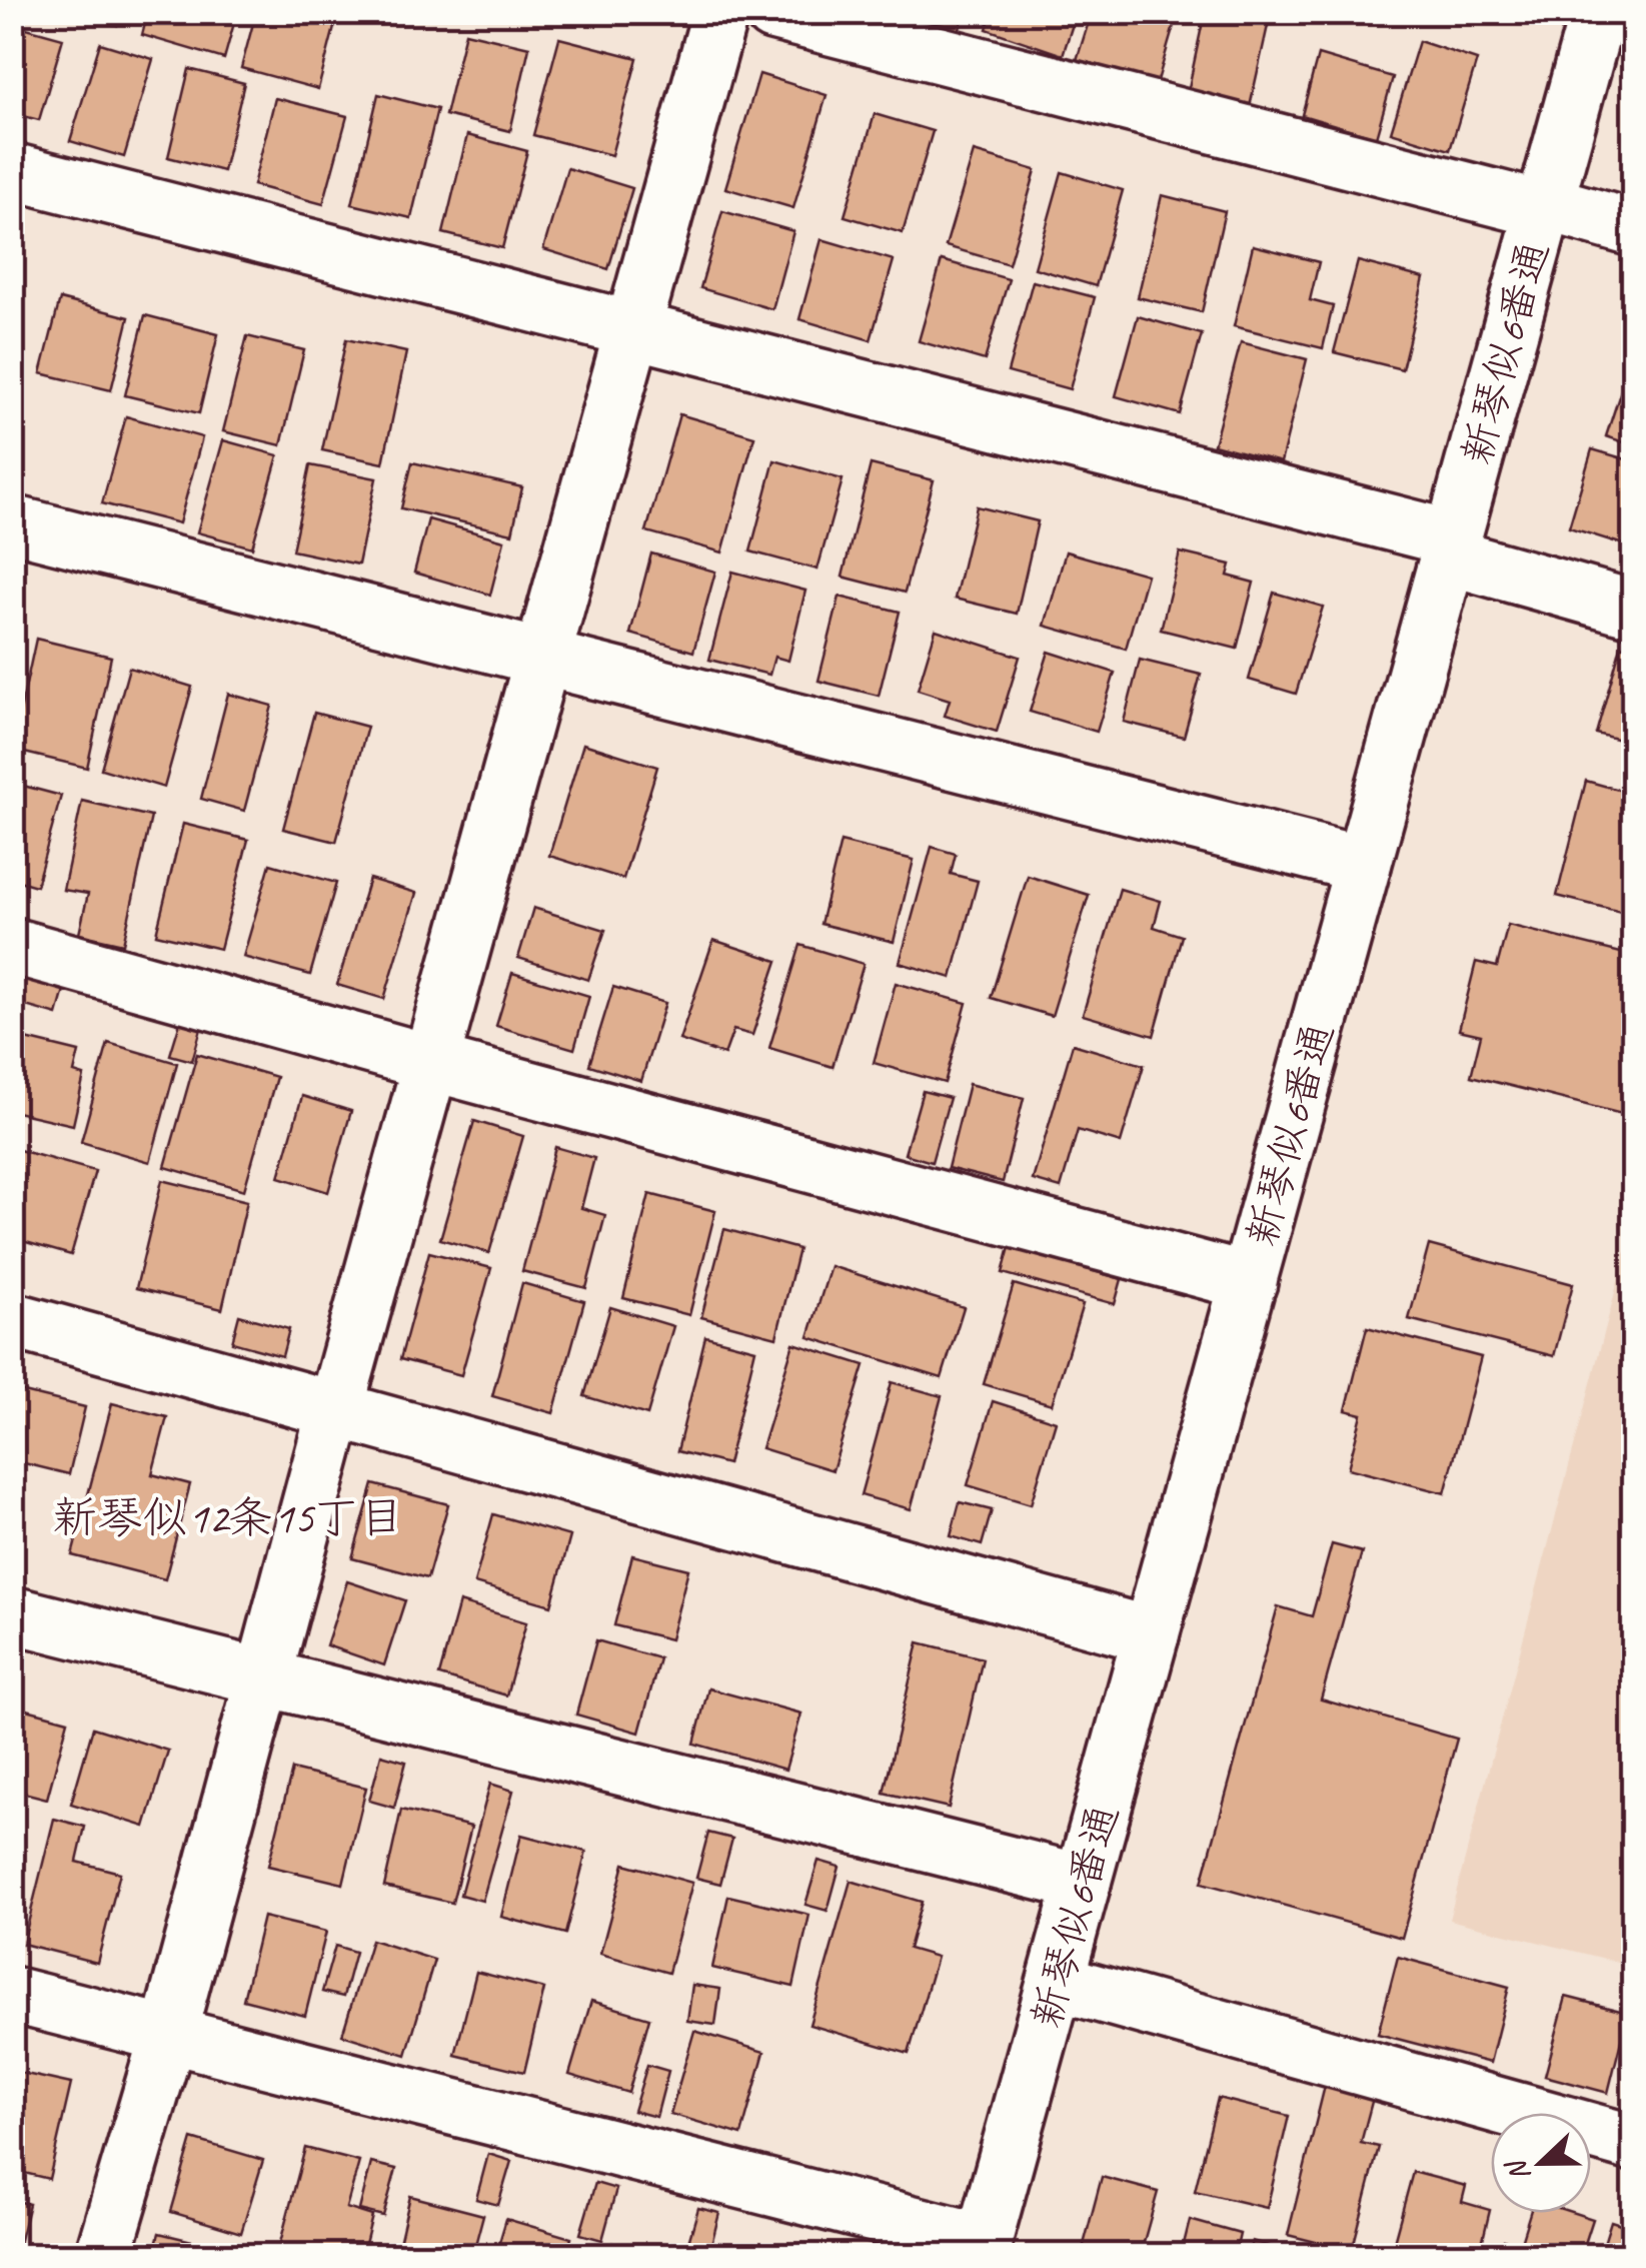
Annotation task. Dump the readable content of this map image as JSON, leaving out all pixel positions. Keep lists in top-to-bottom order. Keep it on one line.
{"streets":{"street":["新琴似6番通"]},"districts":["新琴似12条15丁目"],"north":"left"}
